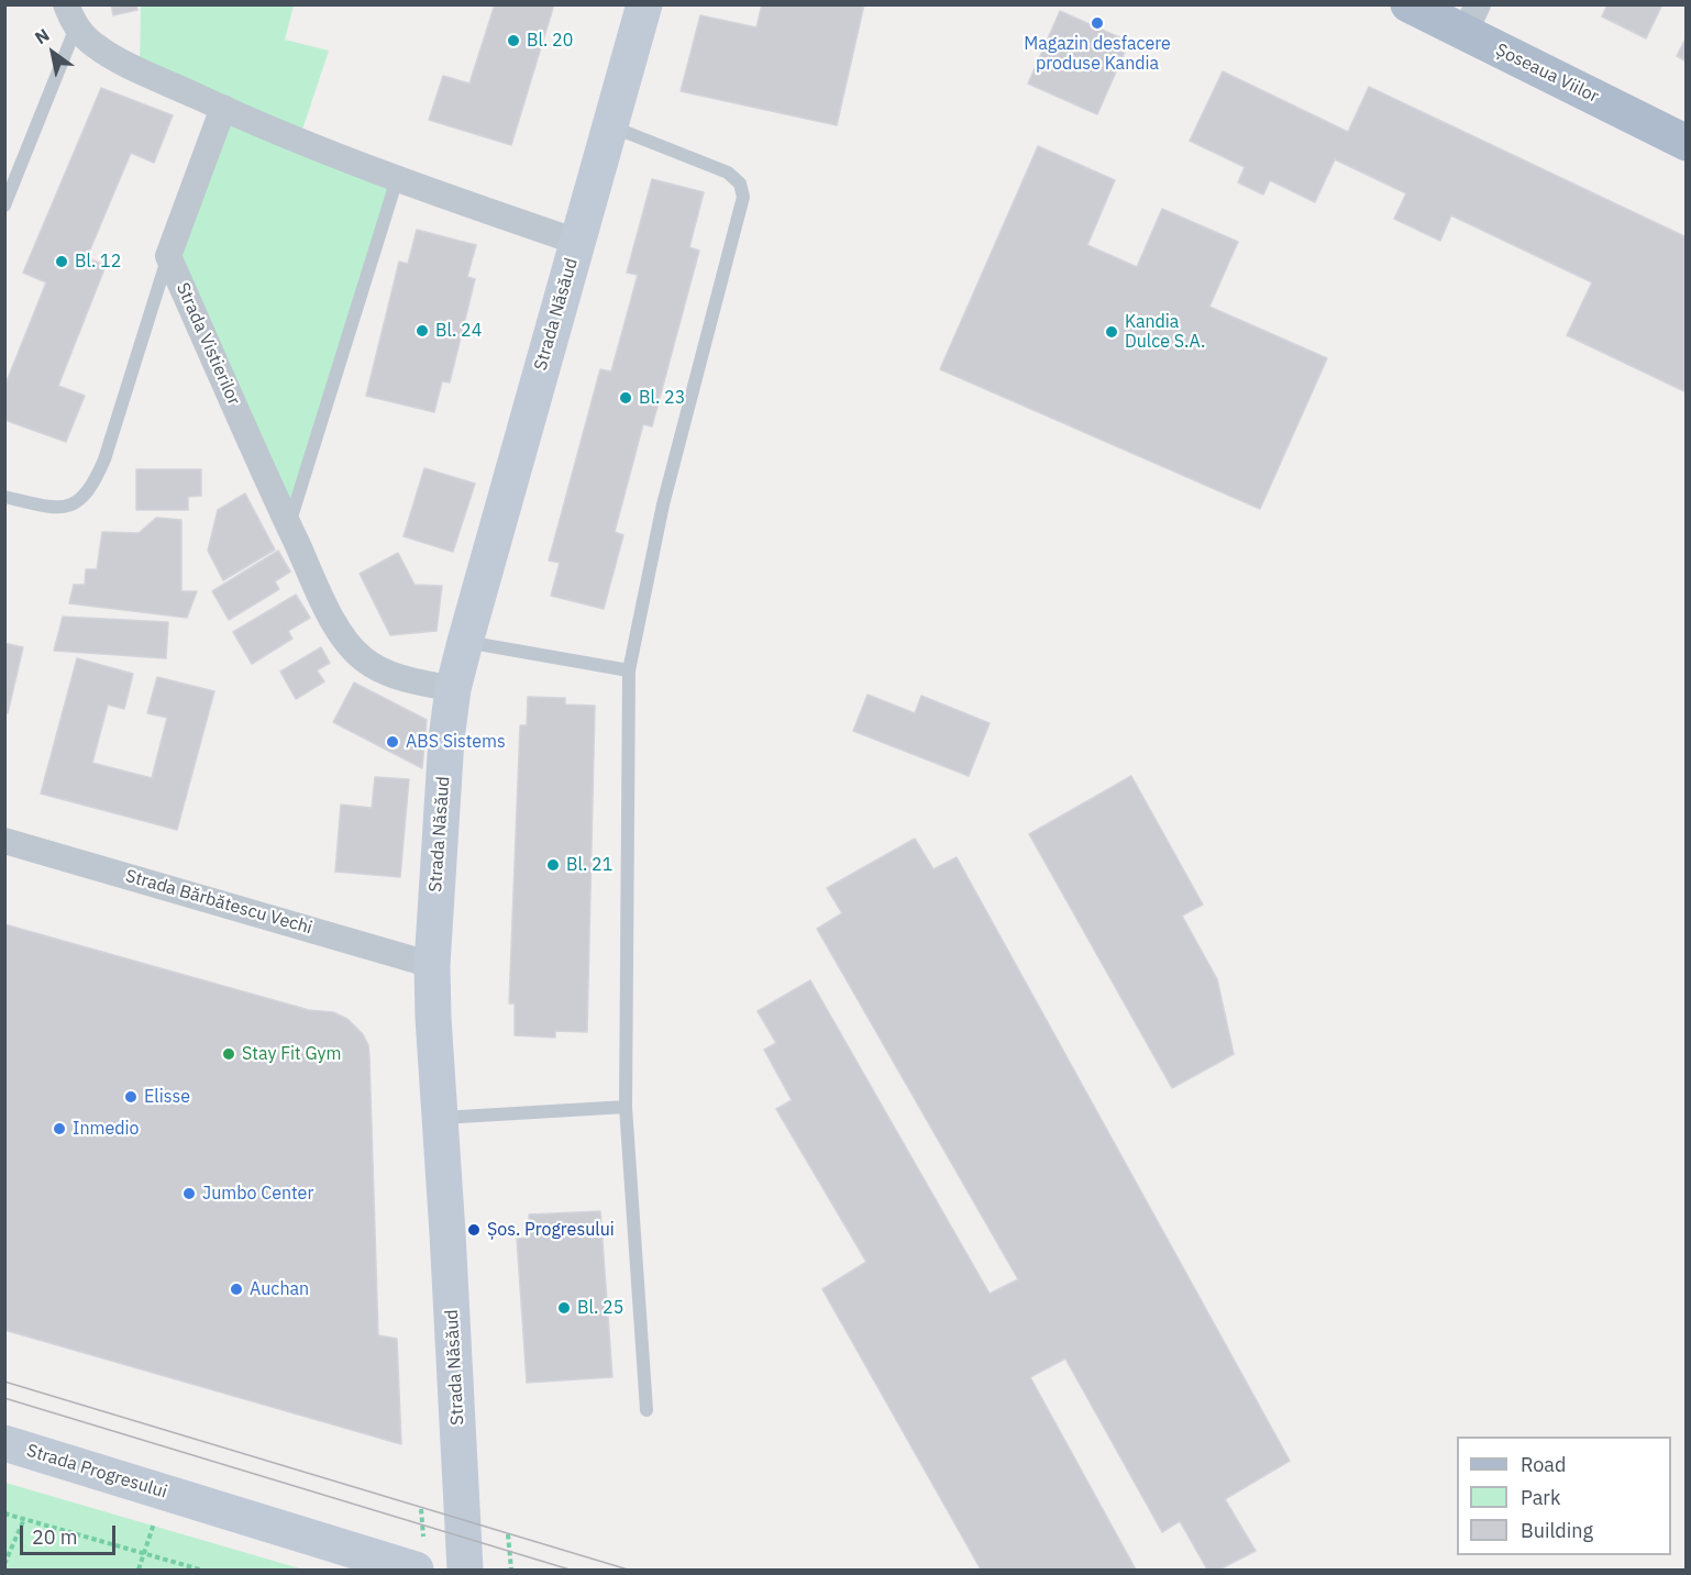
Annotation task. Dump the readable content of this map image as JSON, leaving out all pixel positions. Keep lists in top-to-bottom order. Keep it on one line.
{"streets":{"main road":["Șoseaua Viilor"],"street":["Strada Năsăud","Strada Vistierilor","Strada Bărbătescu Vechi","Strada Progresului"]},"crossings":[["Strada Năsăud","Strada Vistierilor"],["Strada Năsăud","Strada Bărbătescu Vechi"]],"places":["Magazin desfacere produse Kandia","Bl. 20","Bl. 12","Bl. 24","Kandia Dulce S.A.","Bl. 23","ABS Sistems","Bl. 21","Stay Fit Gym","Elisse","Inmedio","Jumbo Center","Șos. Progresului","Auchan","Bl. 25"],"legend":["Road","Park","Building"],"scale_bar":"20 m","north":"top left"}
